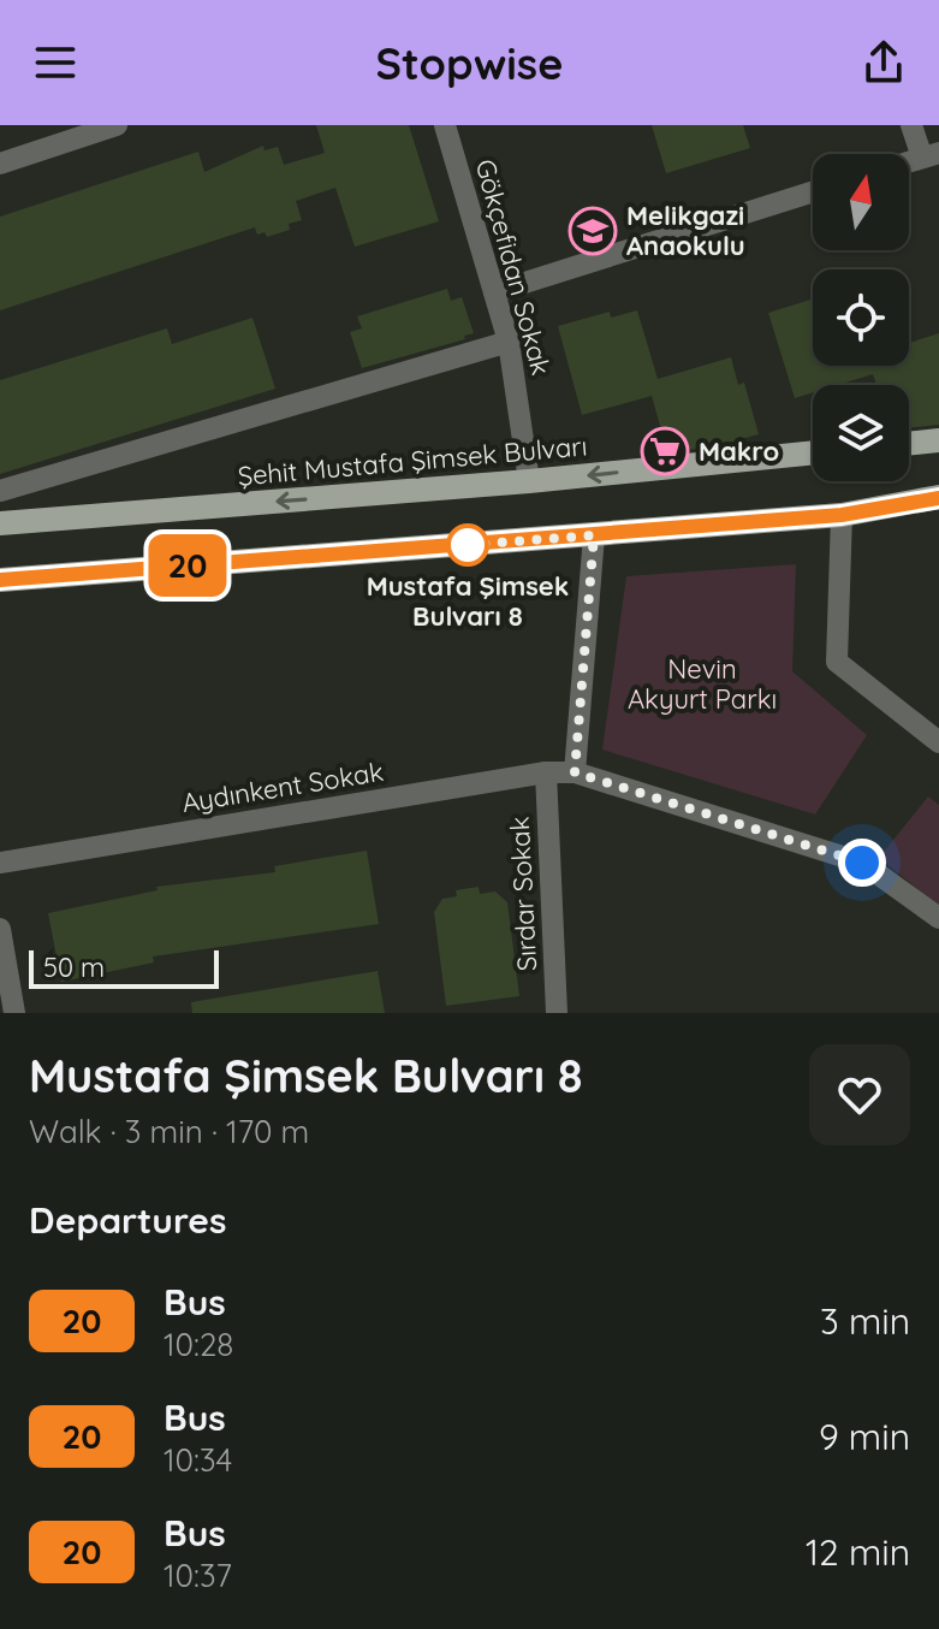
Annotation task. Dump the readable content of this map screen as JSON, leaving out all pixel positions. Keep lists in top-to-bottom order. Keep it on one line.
{"streets":{"main road":["Şehit Mustafa Şimsek Bulvarı"],"street":["Gökçefidan Sokak","Aydınkent Sokak","Sırdar Sokak"]},"crossings":[["Gökçefidan Sokak","Şehit Mustafa Şimsek Bulvarı"],["Aydınkent Sokak","Sırdar Sokak"]],"parks":["Nevin Akyurt Parkı"],"places":{"school or university":["Melikgazi Anaokulu"],"supermarket":["Makro"],"other":["Mustafa Şimsek Bulvarı 8"]},"lines":["bus line 20"],"scale_bar":"50 m","north":"top","page":{"header":"Stopwise","on_map":"20","scale":"50 m","heading":[["Mustafa Şimsek Bulvarı 8","Walk · 3 min · 170 m"],"Departures"],"list":[{"mark":"20","name":"Bus","note":"10:28","value":"3 min"},{"mark":"20","name":"Bus","note":"10:34","value":"9 min"},{"mark":"20","name":"Bus","note":"10:37","value":"12 min"}]}}
